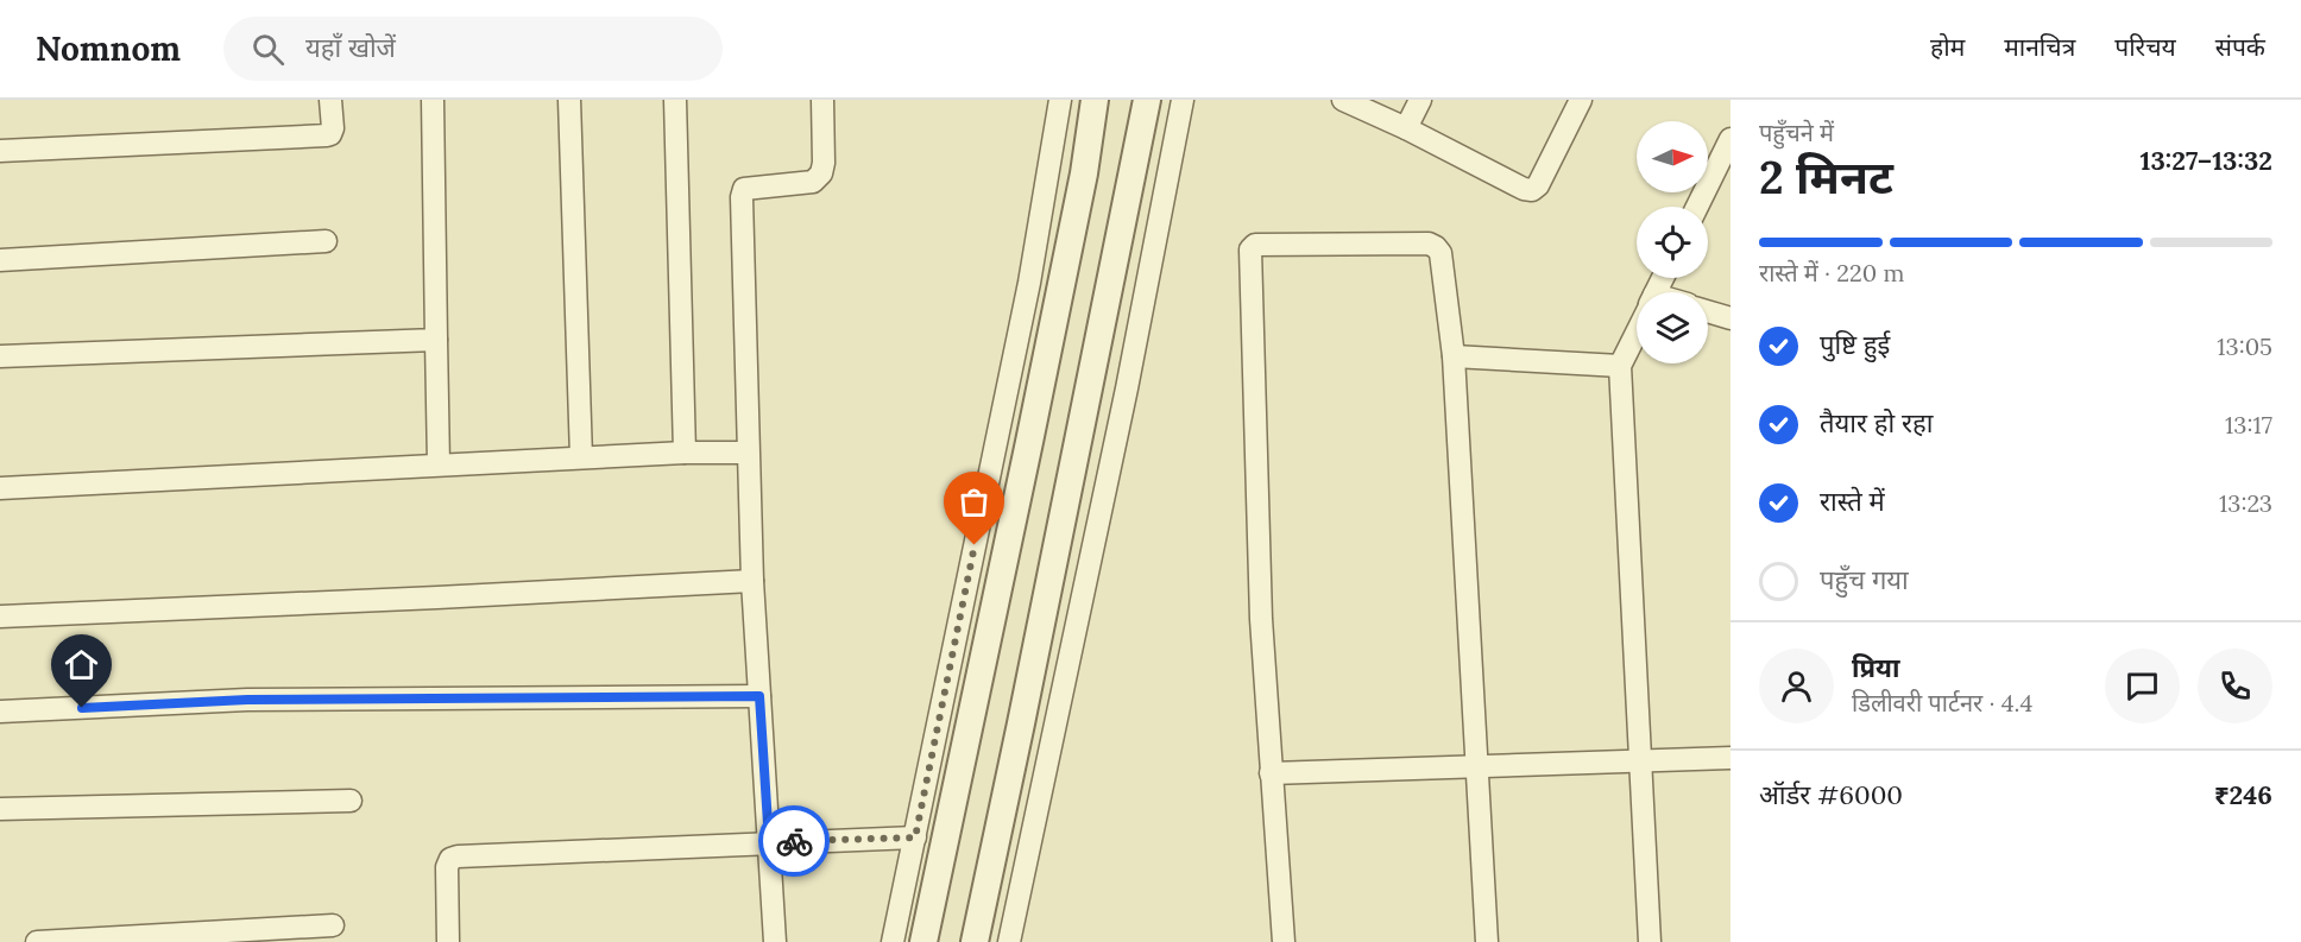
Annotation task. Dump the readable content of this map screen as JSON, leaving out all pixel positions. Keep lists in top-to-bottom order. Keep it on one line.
{"north":"right","page":{"header":"Nomnom","search":"यहाँ खोजें","nav":["होम","मानचित्र","परिचय","संपर्क"],"heading":["2 मिनट","पहुँचने में","13:27–13:32"],"panel":["प्रिया","डिलीवरी पार्टनर · 4.4","ऑर्डर #6000","₹246"],"bar":"रास्ते में · 220 m","list":[["पुष्टि हुई","13:05"],["तैयार हो रहा","13:17"],["रास्ते में","13:23"],"पहुँच गया"]}}
